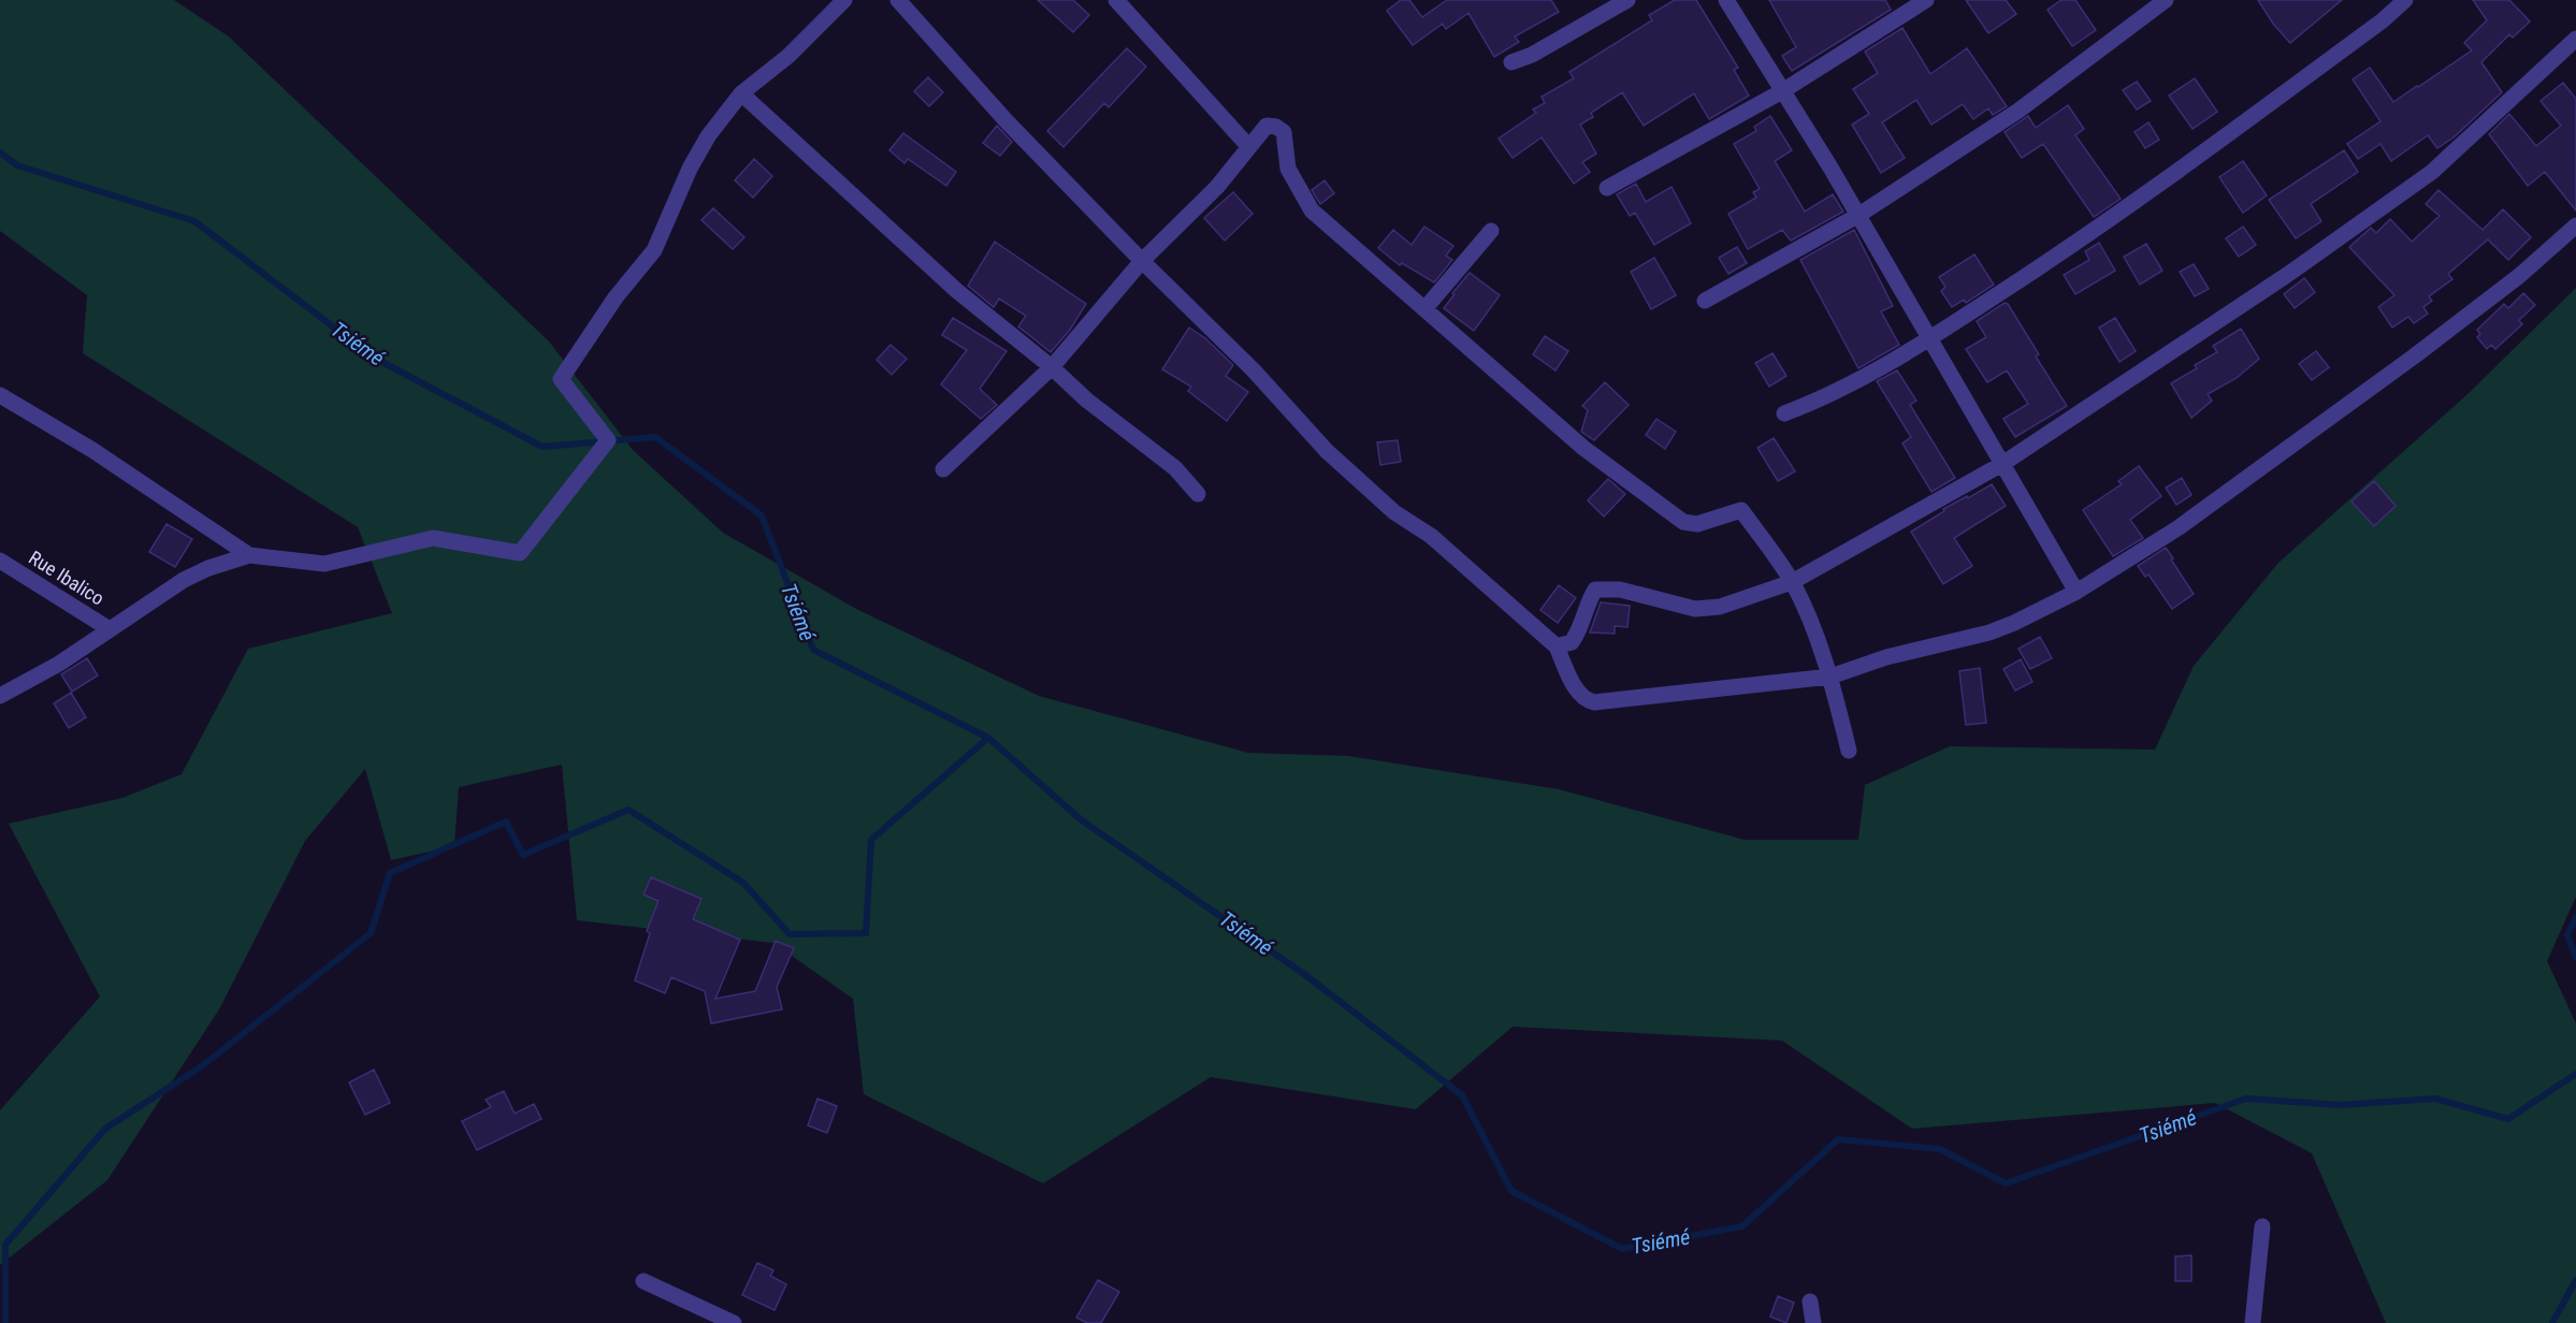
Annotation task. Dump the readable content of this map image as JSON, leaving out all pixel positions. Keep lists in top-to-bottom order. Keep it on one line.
{"streets":{"street":["Rue Ibalico"]},"water":["Tsiémé"]}
